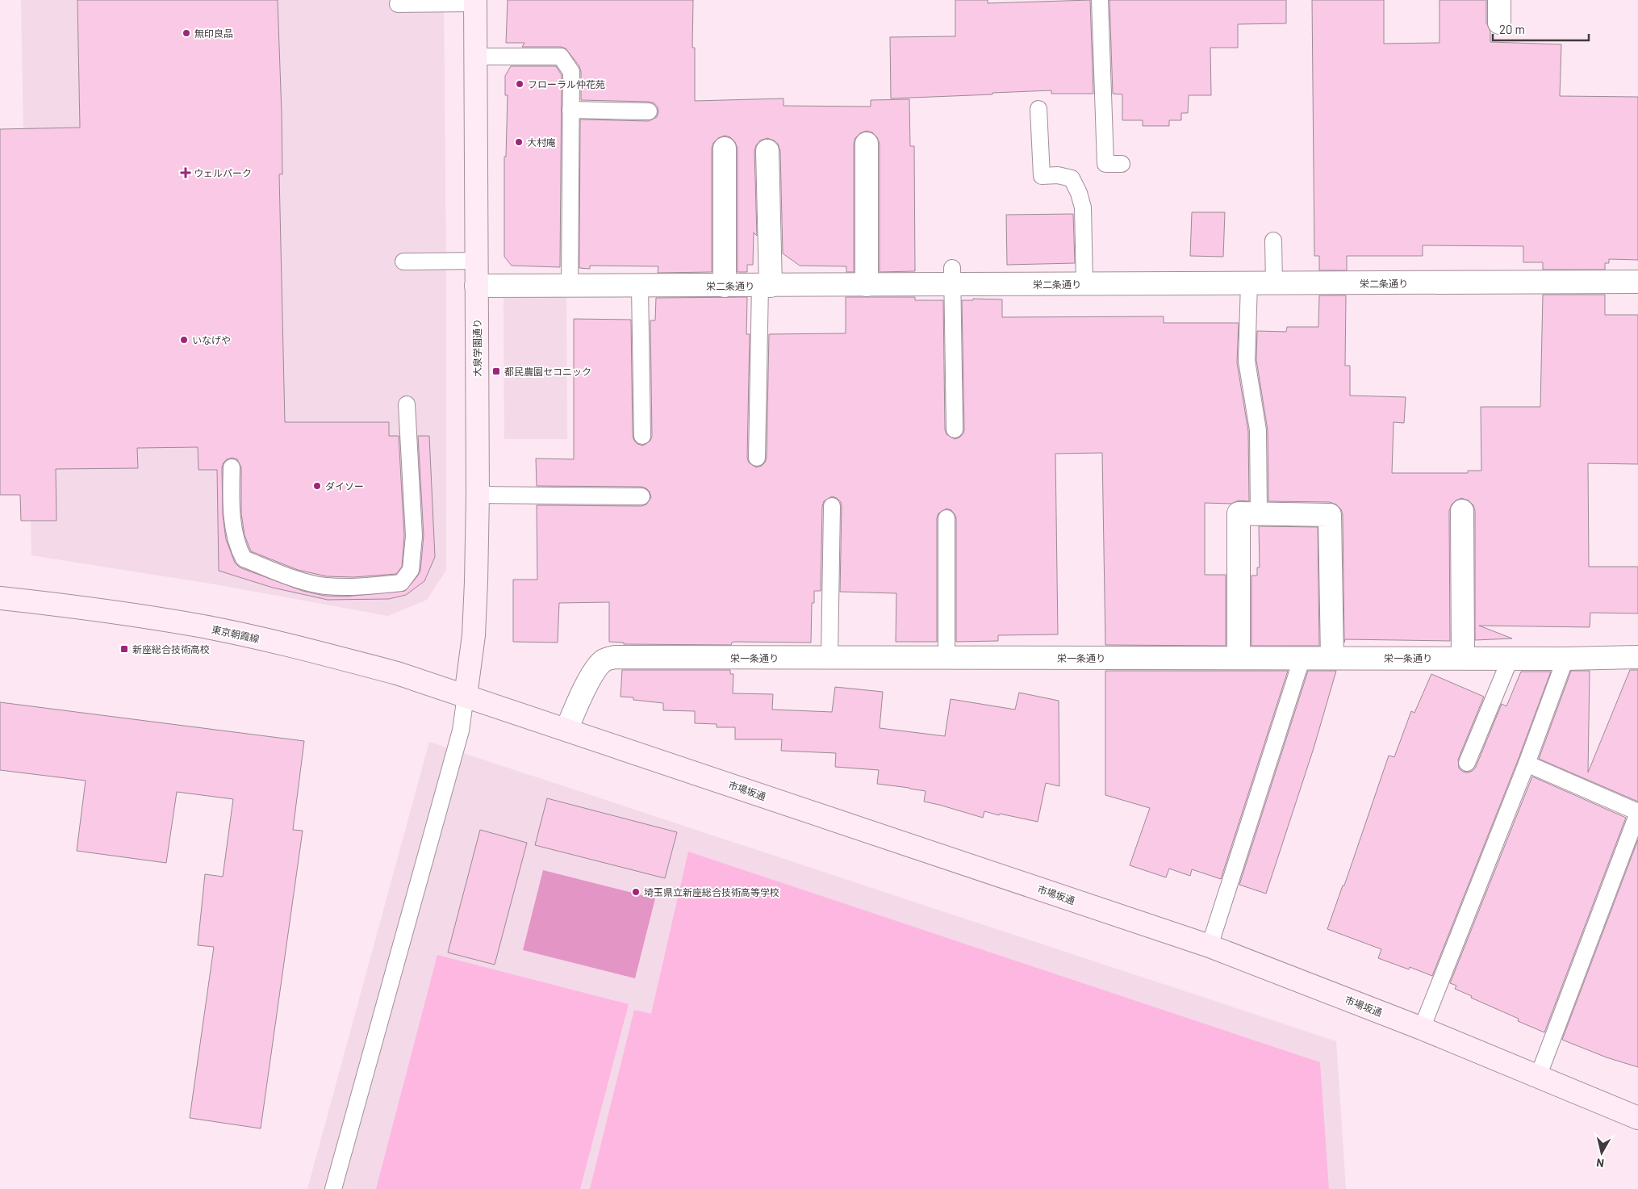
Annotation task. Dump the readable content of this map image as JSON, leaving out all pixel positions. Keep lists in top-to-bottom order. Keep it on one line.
{"streets":{"street":["栄二条通り","大泉学園通り","東京朝霞線","栄一条通り","市場坂通"]},"crossings":[["栄二条通り","大泉学園通り"],["大泉学園通り","東京朝霞線"],["大泉学園通り","市場坂通"],["東京朝霞線","市場坂通"],["栄一条通り","市場坂通"]],"places":{"other":["無印良品","フローラル仲花苑","大村庵","いなげや","ダイソー","埼玉県立新座総合技術高等学校"],"health":["ウェルパーク"],"transit":["都民農園セコニック","新座総合技術高校"]},"scale_bar":"20 m","north":"bottom"}
